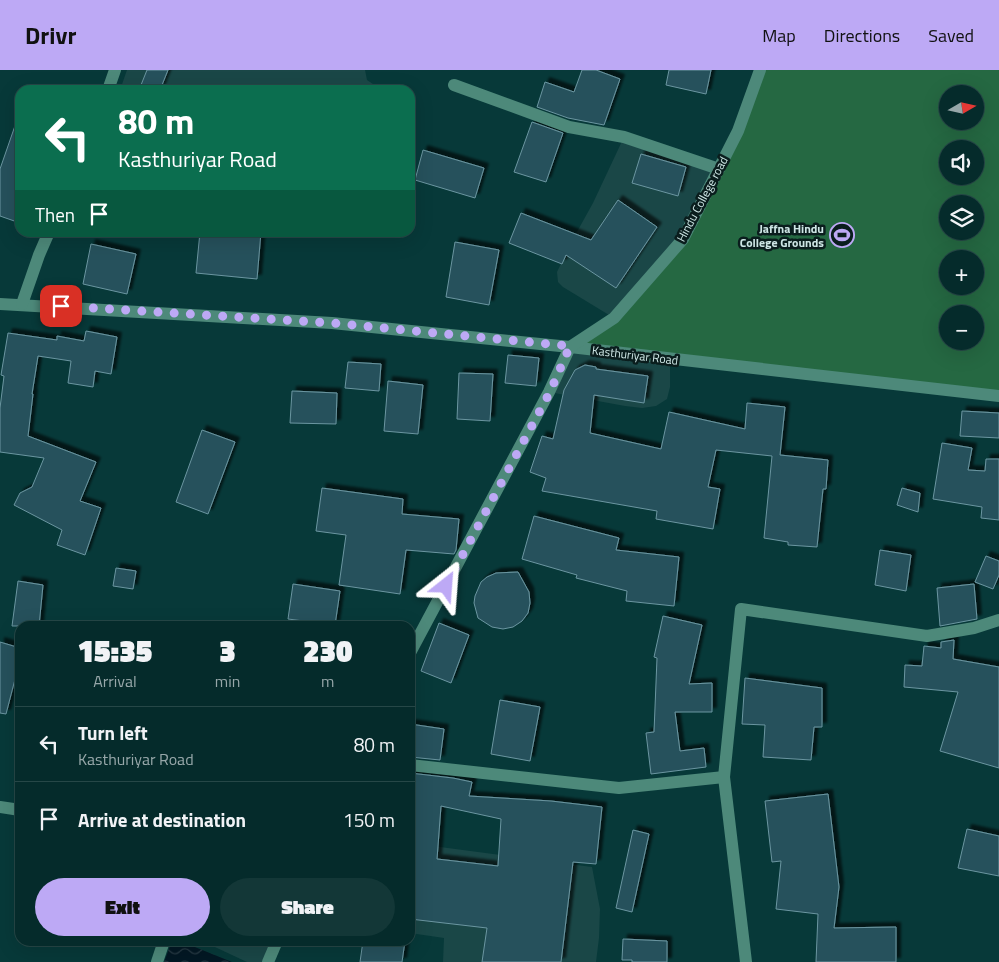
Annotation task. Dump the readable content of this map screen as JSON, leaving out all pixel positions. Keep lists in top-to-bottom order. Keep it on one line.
{"streets":{"street":["Hindu College road","Kasthuriyar Road"]},"crossings":[["Hindu College road","Kasthuriyar Road"]],"places":{"sports":["Jaffna Hindu College Grounds"]},"north":"right","page":{"header":"Drivr","nav":["Map","Directions","Saved"],"map_buttons":["+","−"],"turn":["80 m","Kasthuriyar Road"],"then":"Then","eta":["15:35","Arrival","3","min","230","m"],"list":[{"name":"Turn left","note":"Kasthuriyar Road","value":"80 m"},{"name":"Arrive at destination","value":"150 m"}],"buttons":["Exit","Share"]}}
